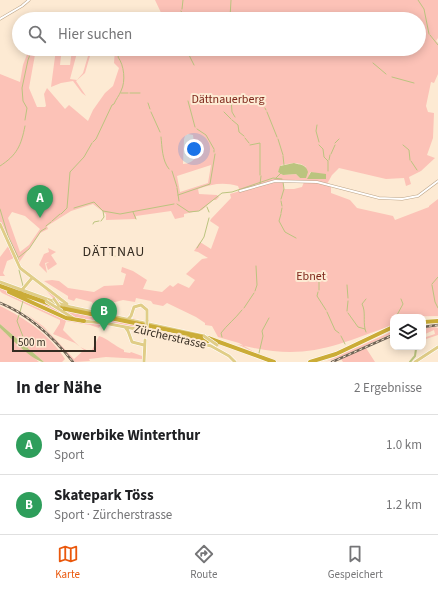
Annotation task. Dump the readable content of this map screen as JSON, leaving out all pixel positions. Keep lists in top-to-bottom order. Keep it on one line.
{"streets":{"main road":["Zürcherstrasse"]},"districts":["DÄTTNAU"],"parks":["Dättnauerberg","Ebnet"],"scale_bar":"500 m","page":{"search":"Hier suchen","pins":["A","B"],"scale":"500 m","heading":["In der Nähe","2 Ergebnisse"],"list":[{"mark":"A","name":"Powerbike Winterthur","note":"Sport","value":"1.0 km"},{"mark":"B","name":"Skatepark Töss","note":"Sport · Zürcherstrasse","value":"1.2 km"}],"nav":["Karte","Route","Gespeichert"]}}
